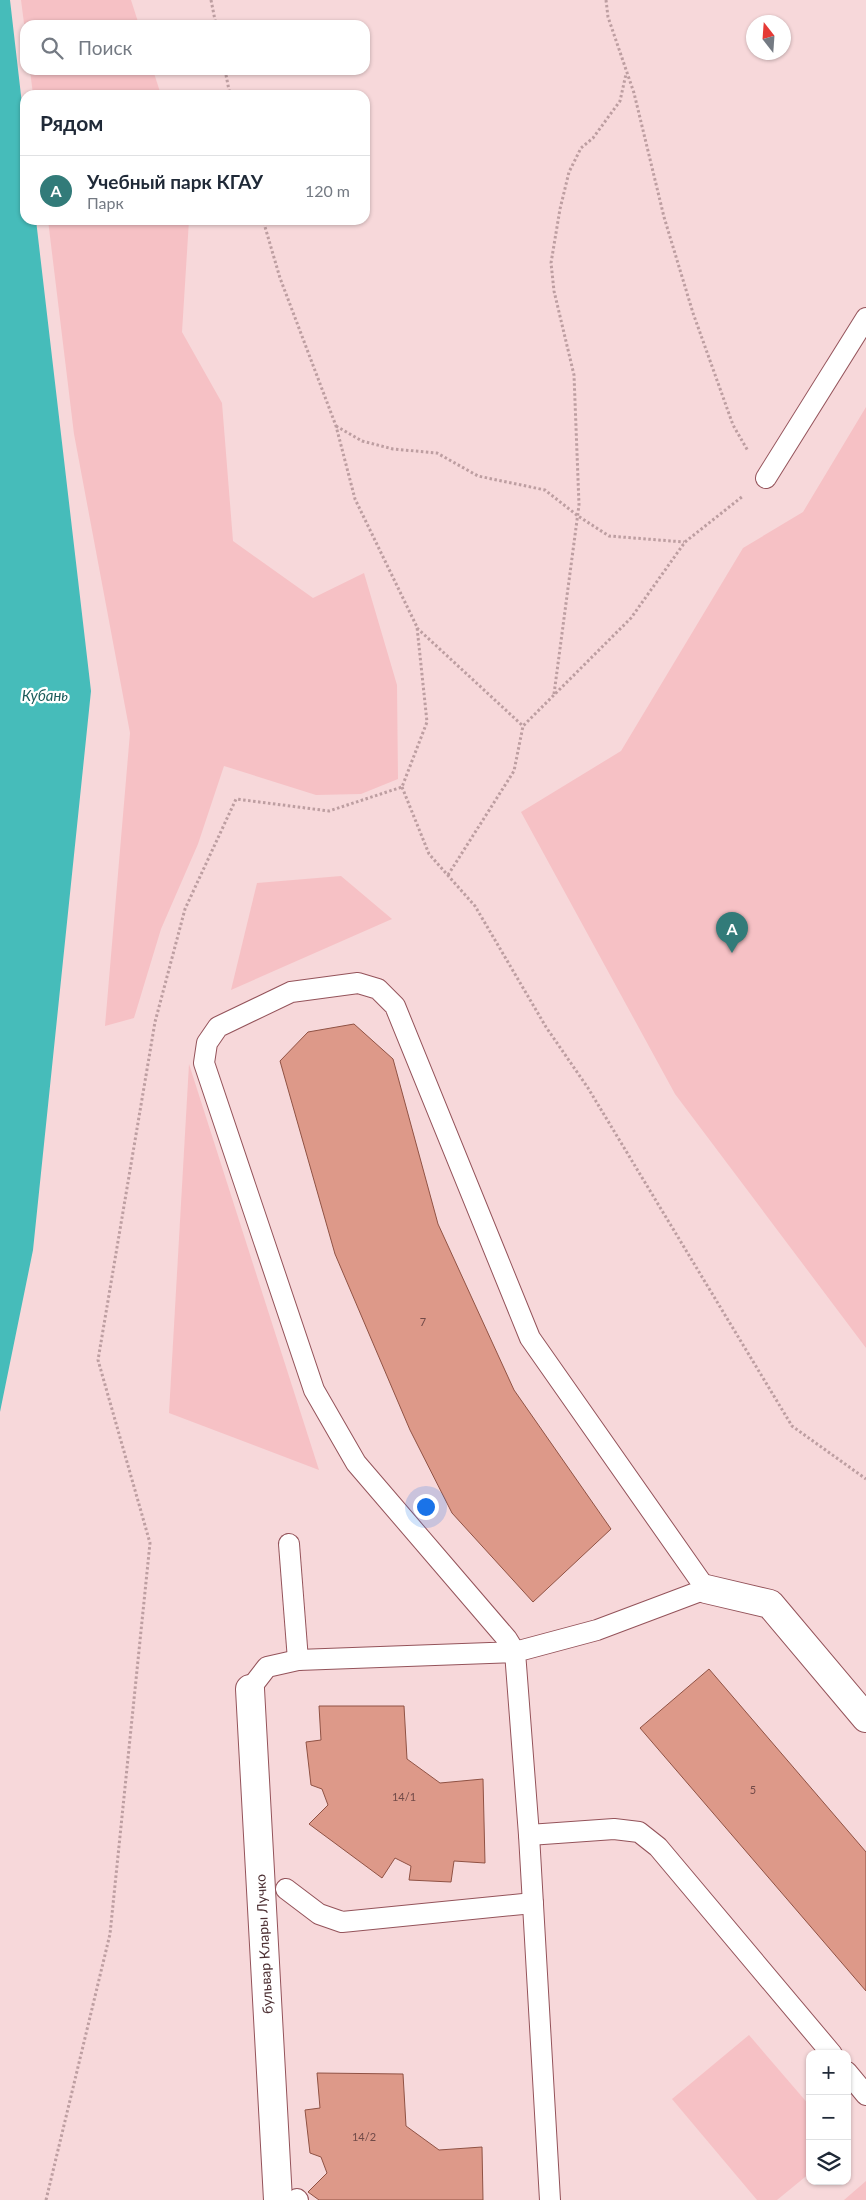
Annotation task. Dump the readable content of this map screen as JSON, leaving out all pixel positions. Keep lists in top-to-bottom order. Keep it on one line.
{"streets":{"street":["бульвар Клары Лучко"]},"water":["Кубань"],"house_numbers":["7","5","14/1","14/2"],"north":"top","page":{"search":"Поиск","heading":"Рядом","list":[{"mark":"A","name":"Учебный парк КГАУ","note":"Парк","value":"120 m"}],"pins":"A","map_buttons":["+","−"]}}
